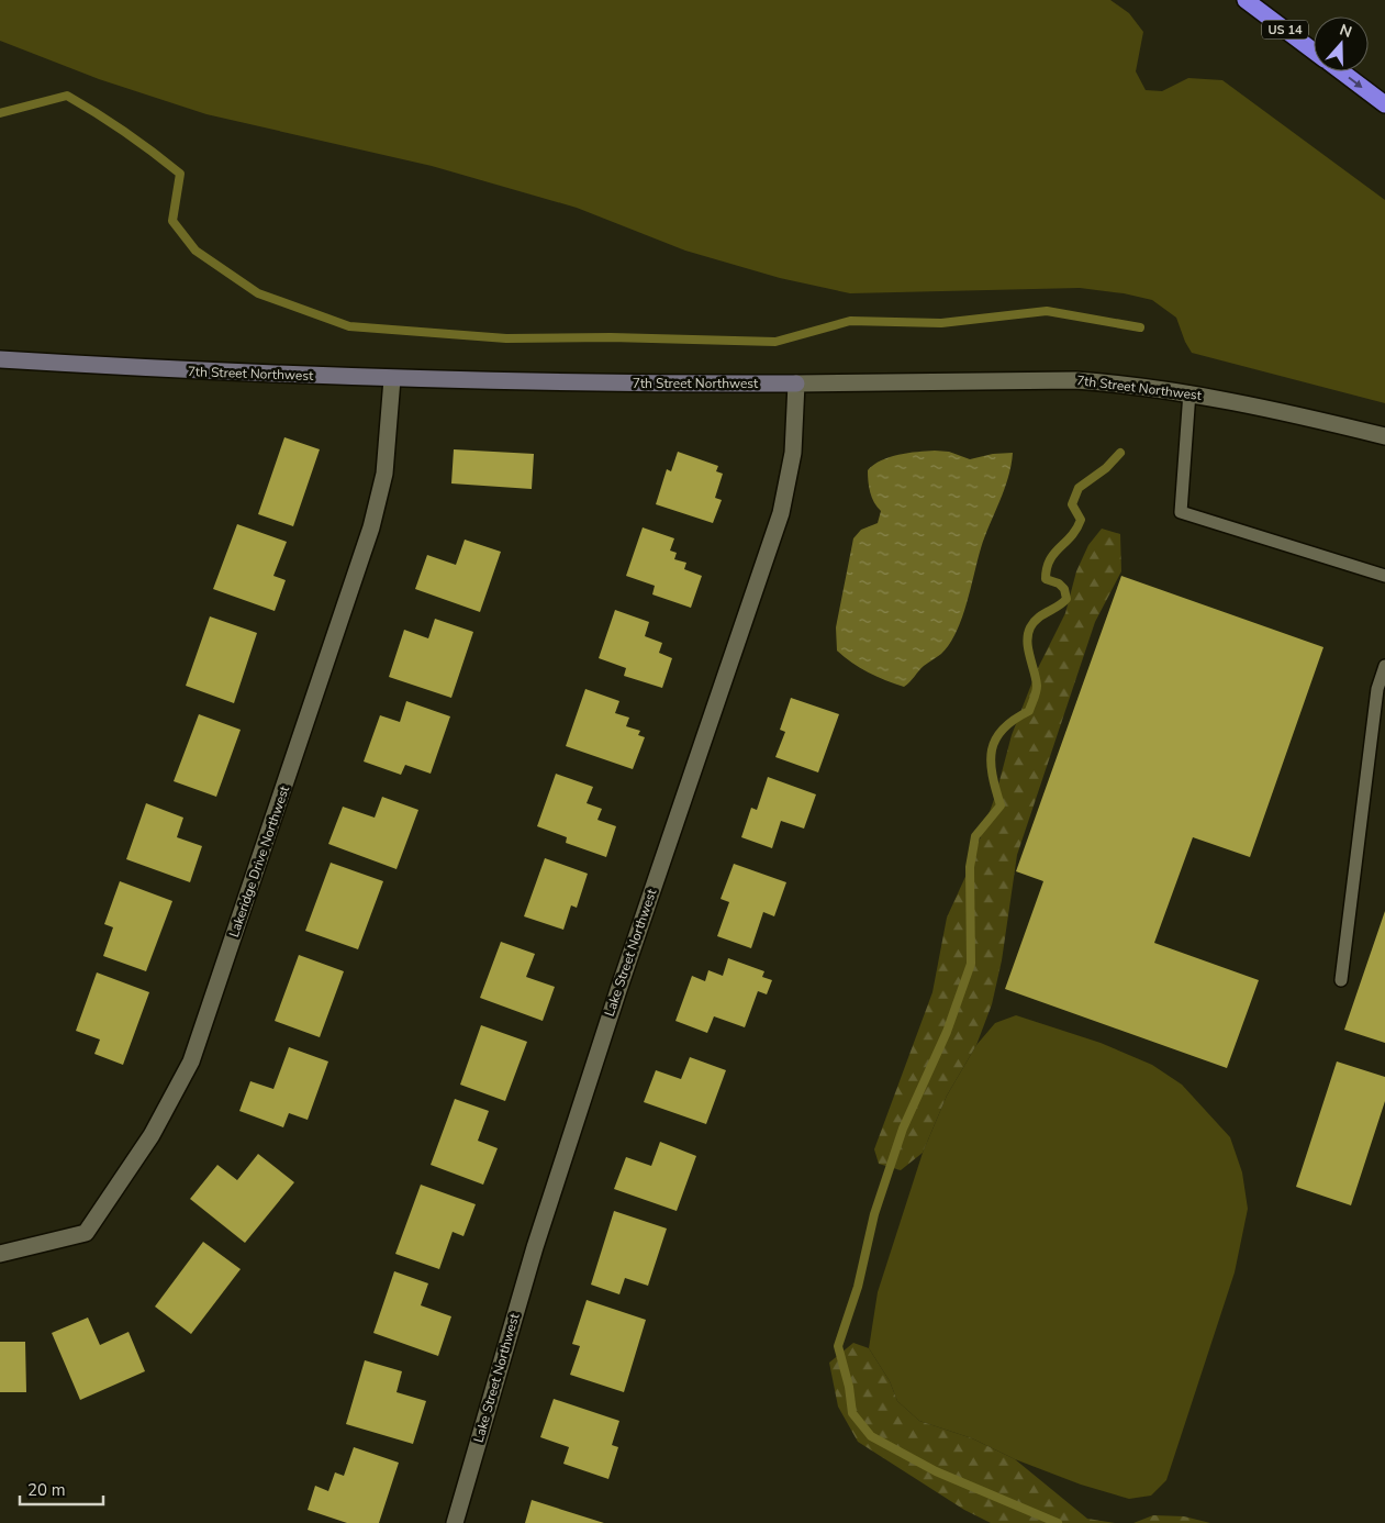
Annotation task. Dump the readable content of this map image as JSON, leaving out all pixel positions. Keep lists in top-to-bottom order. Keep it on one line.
{"streets":{"highway":["US 14"],"street":["7th Street Northwest","Lakeridge Drive Northwest","Lake Street Northwest"]},"crossings":[["7th Street Northwest","Lakeridge Drive Northwest"],["7th Street Northwest","Lake Street Northwest"]],"scale_bar":"20 m","north":"top"}
